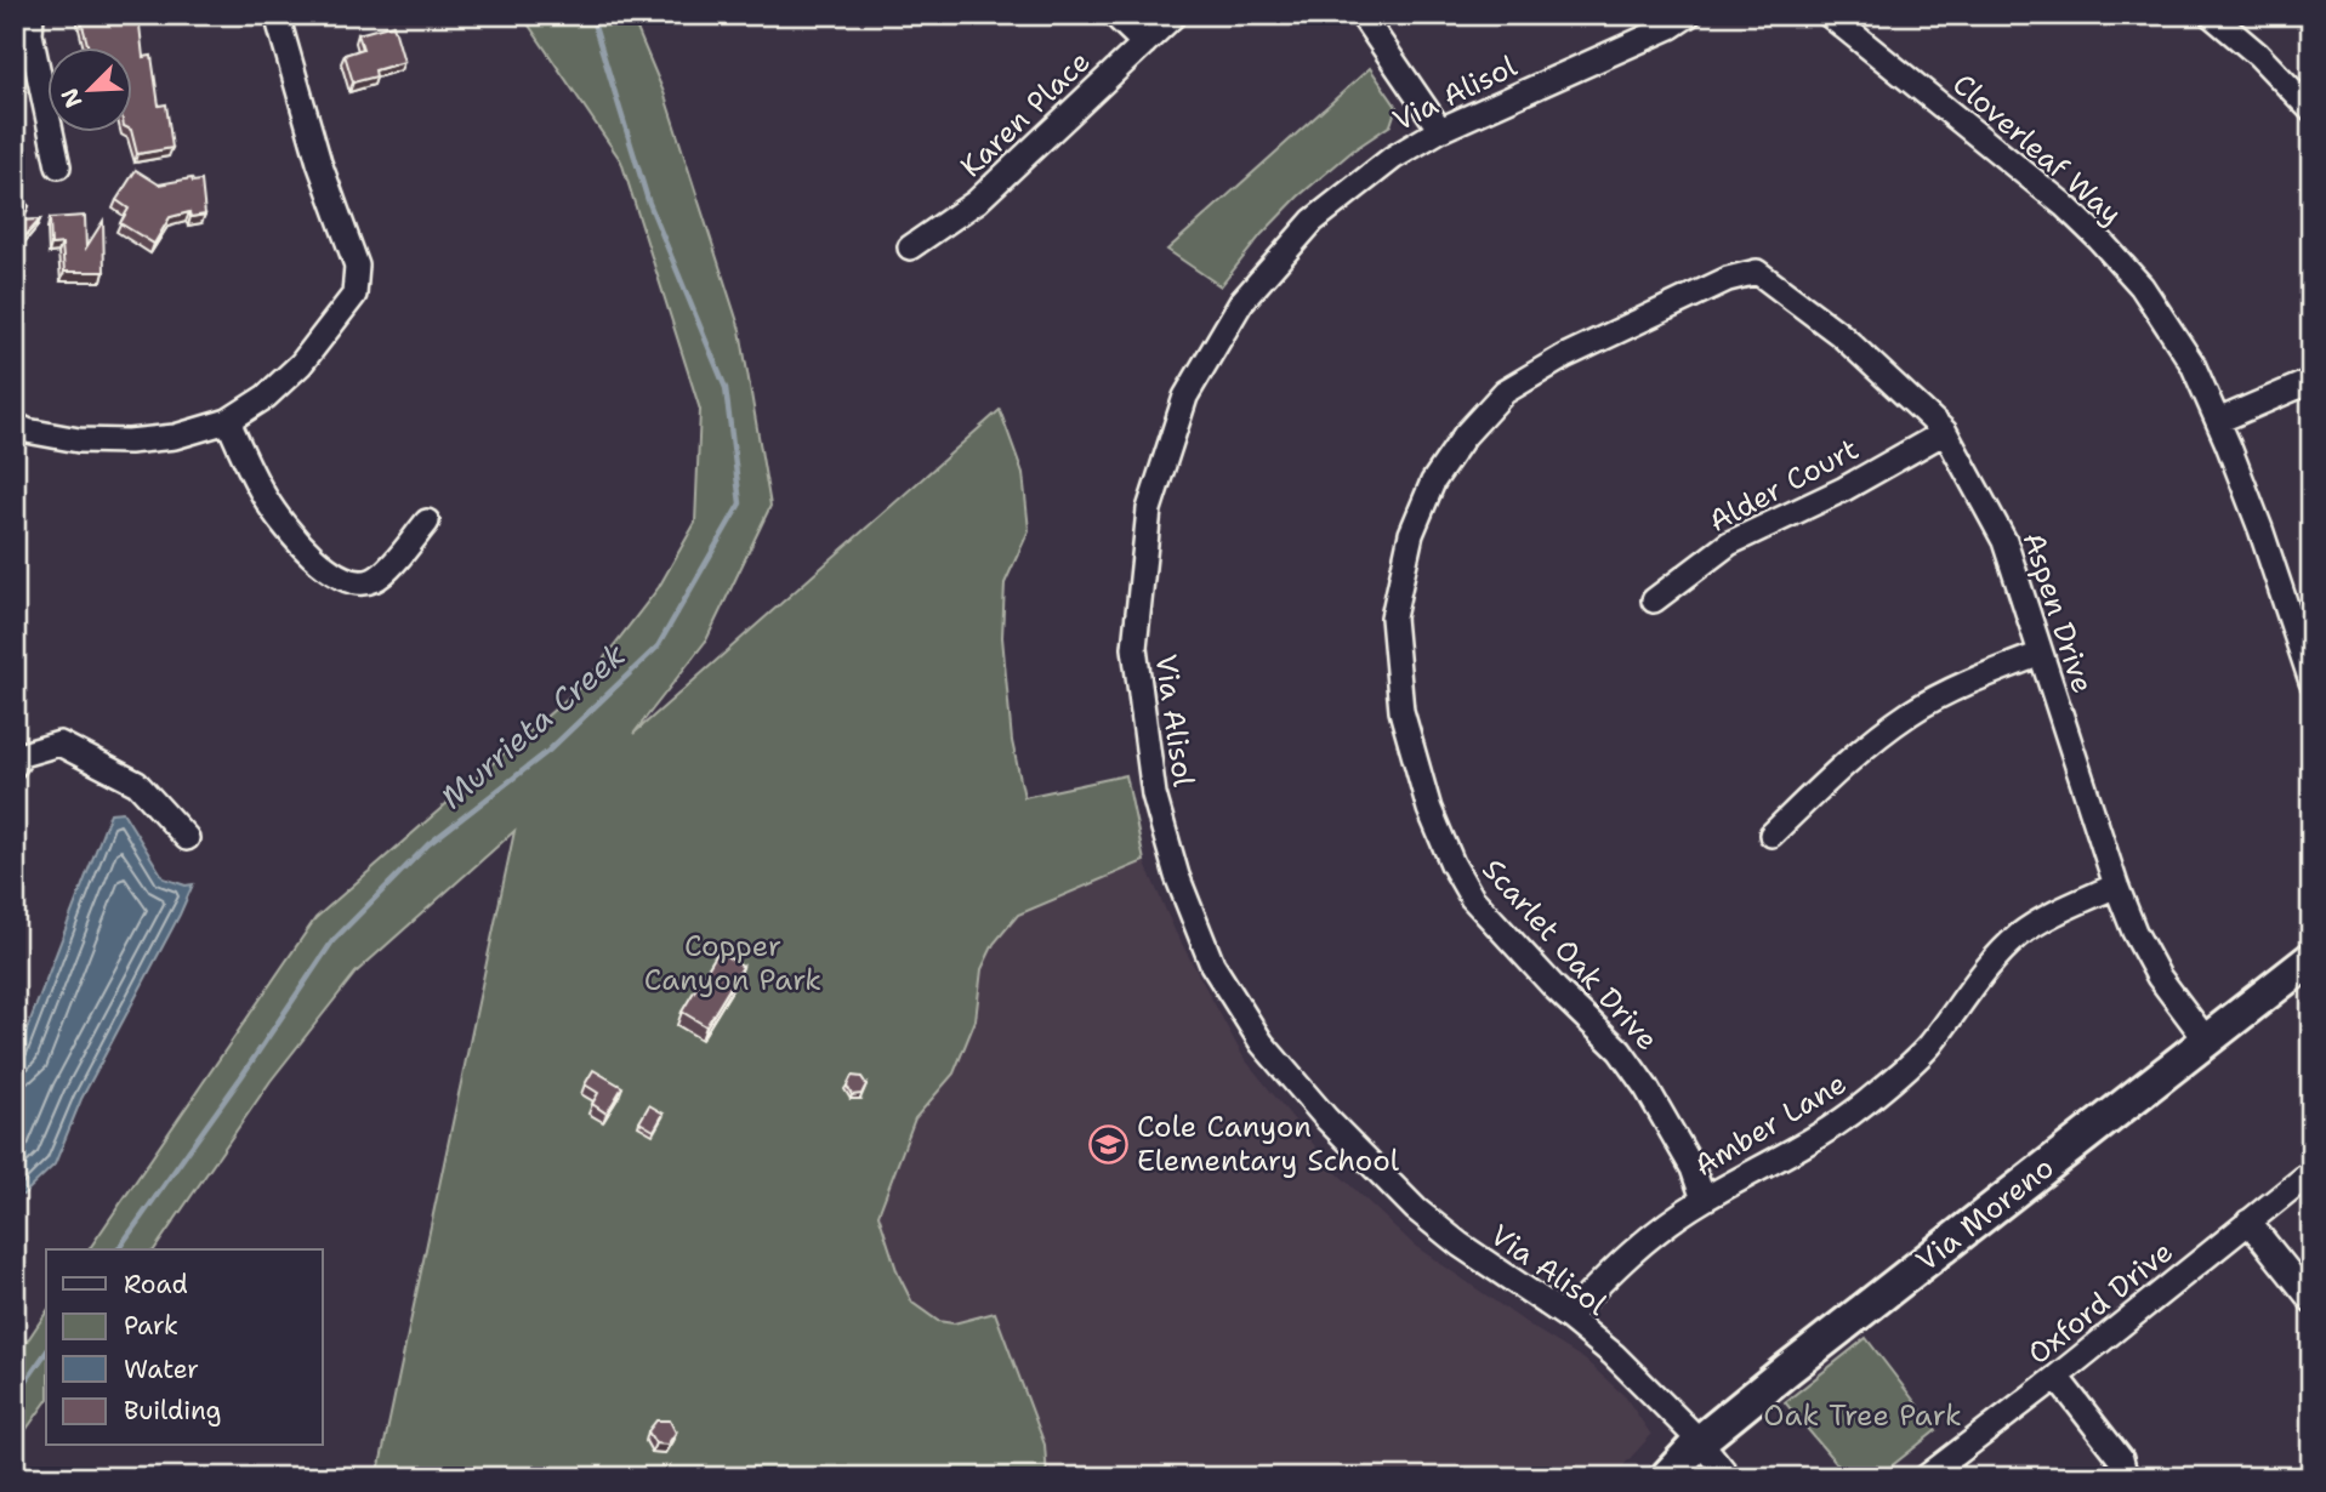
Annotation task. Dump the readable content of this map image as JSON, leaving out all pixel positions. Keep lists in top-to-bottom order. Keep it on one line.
{"streets":{"street":["Via Alisol","Karen Place","Cloverleaf Way","Alder Court","Aspen Drive","Scarlet Oak Drive","Amber Lane","Via Moreno","Oxford Drive"]},"crossings":[["Via Alisol","Amber Lane"],["Via Alisol","Via Moreno"],["Alder Court","Aspen Drive"],["Aspen Drive","Scarlet Oak Drive"],["Aspen Drive","Amber Lane"],["Aspen Drive","Via Moreno"],["Scarlet Oak Drive","Amber Lane"]],"water":["Murrieta Creek"],"parks":["Copper Canyon Park","Oak Tree Park"],"places":{"school or university":["Cole Canyon Elementary School"]},"legend":["Road","Park","Water","Building"],"north":"bottom left"}
